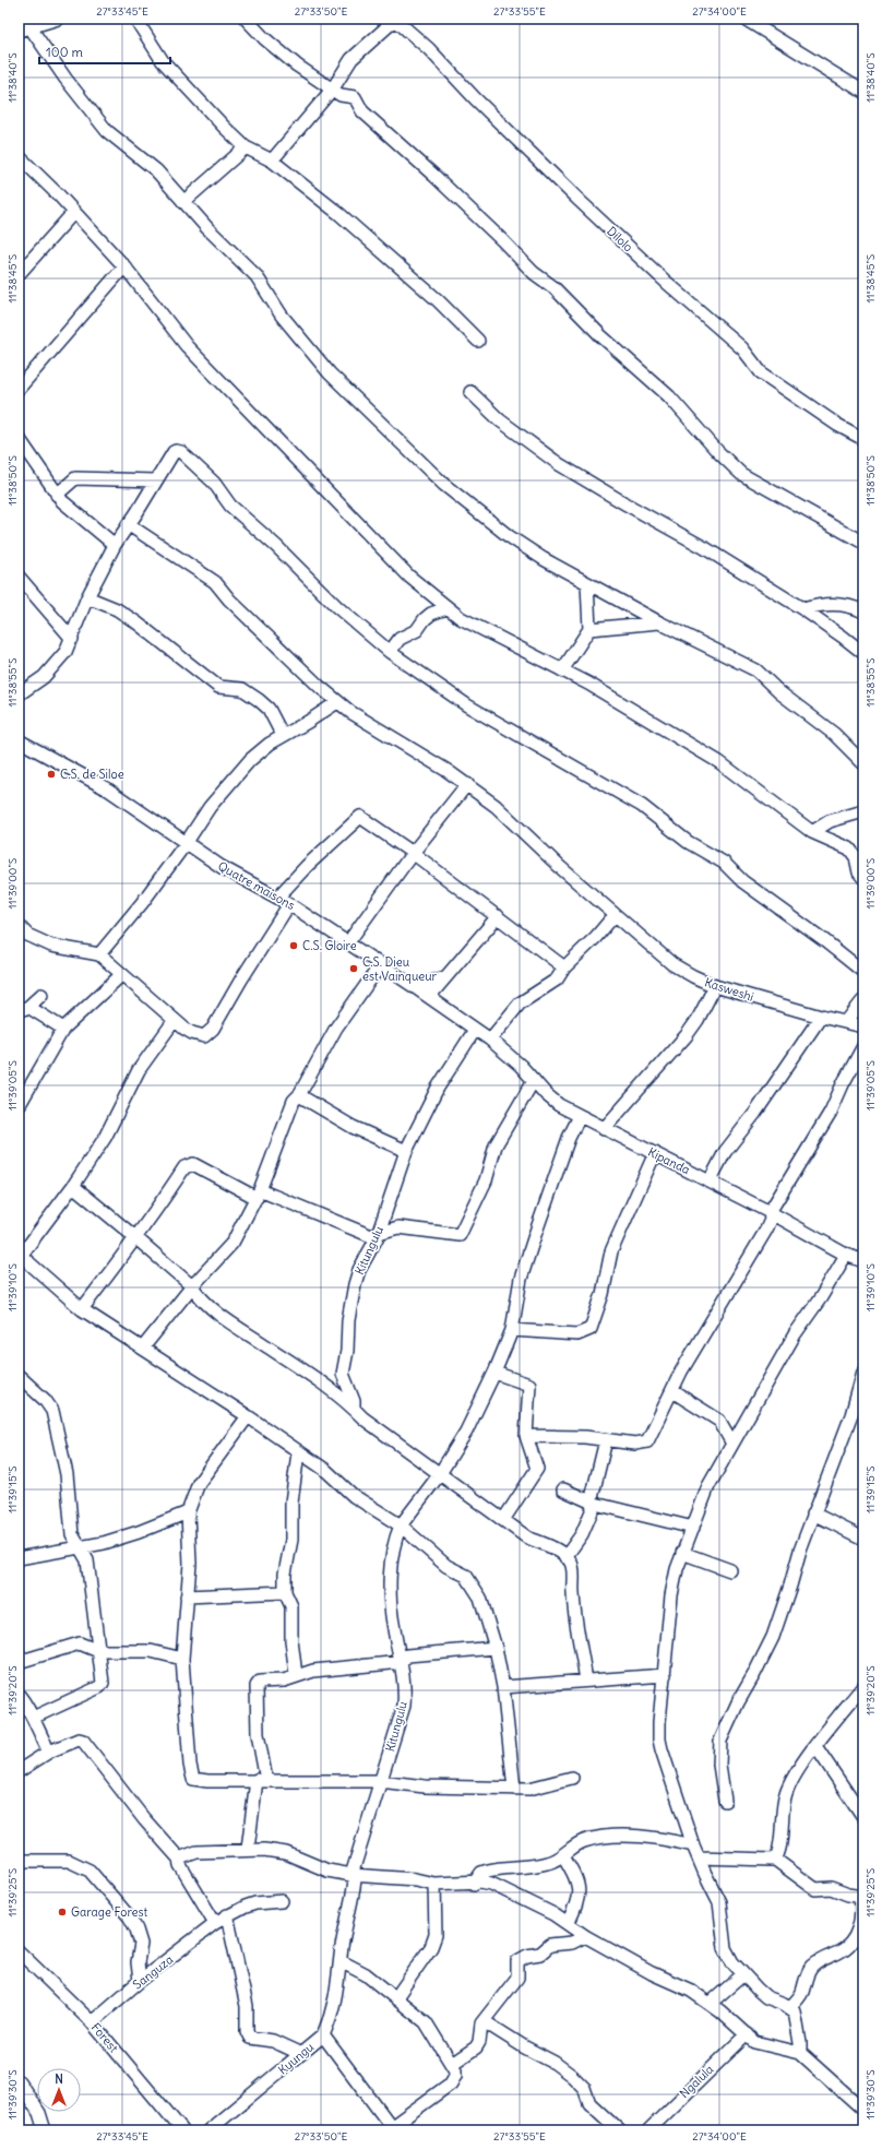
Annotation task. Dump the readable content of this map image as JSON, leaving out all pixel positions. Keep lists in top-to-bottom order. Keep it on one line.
{"streets":{"street":["Dilolo","Quatre maisons","Kasweshi","Kipanda","Kitungulu","Sanguza","Forest","Kyungu","Ngalula"]},"crossings":[["Quatre maisons","Kipanda"],["Quatre maisons","Kitungulu"],["Kipanda","Kitungulu"],["Kitungulu","Kyungu"],["Sanguza","Forest"]],"places":["C.S. de Siloe","C.S. Gloire","C.S. Dieu est Vainqueur","Garage Forest"],"scale_bar":"100 m","north":"top","coordinates":["27°33'45\"E","27°33'50\"E","27°33'55\"E","27°34'00\"E","11°38'40\"S","11°38'45\"S","11°38'50\"S","11°38'55\"S","11°39'00\"S","11°39'05\"S","11°39'10\"S","11°39'15\"S","11°39'20\"S","11°39'25\"S","11°39'30\"S"]}
